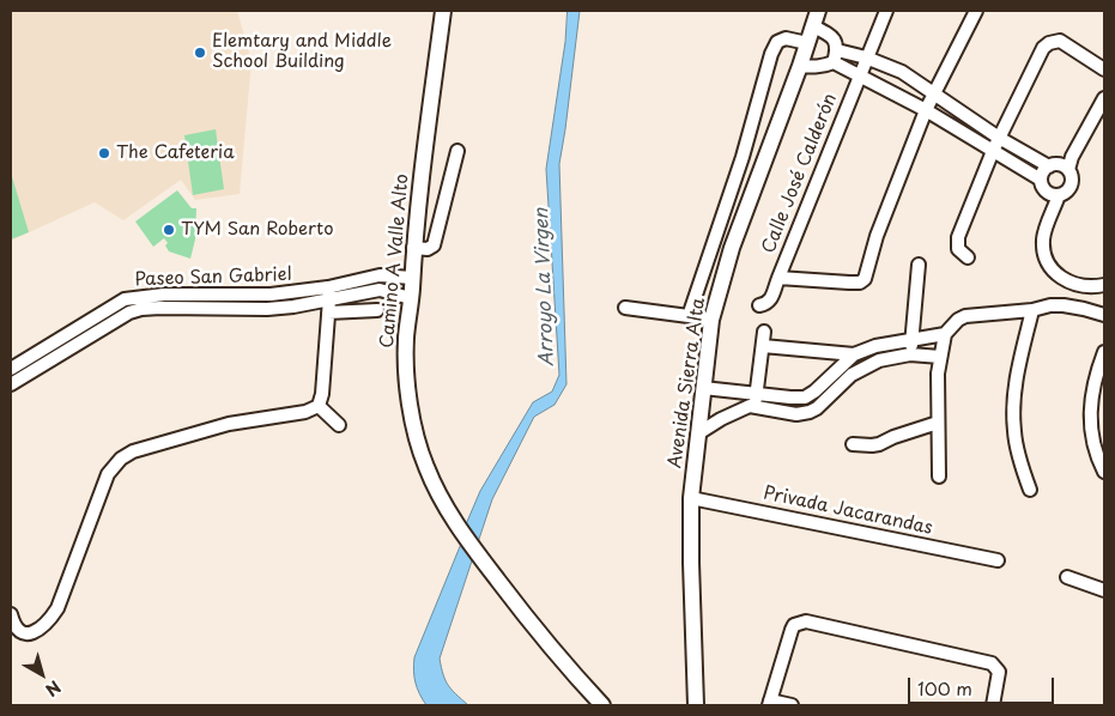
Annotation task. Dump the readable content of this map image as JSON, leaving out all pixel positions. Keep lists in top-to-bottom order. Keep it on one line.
{"streets":{"street":["Calle José Calderón","Camino A Valle Alto","Paseo San Gabriel","Avenida Sierra Alta","Privada Jacarandas"]},"crossings":[["Camino A Valle Alto","Paseo San Gabriel"],["Avenida Sierra Alta","Privada Jacarandas"]],"water":["Arroyo La Virgen"],"places":["Elemtary and Middle School Building","The Cafeteria","TYM San Roberto"],"scale_bar":"100 m","north":"bottom right"}
